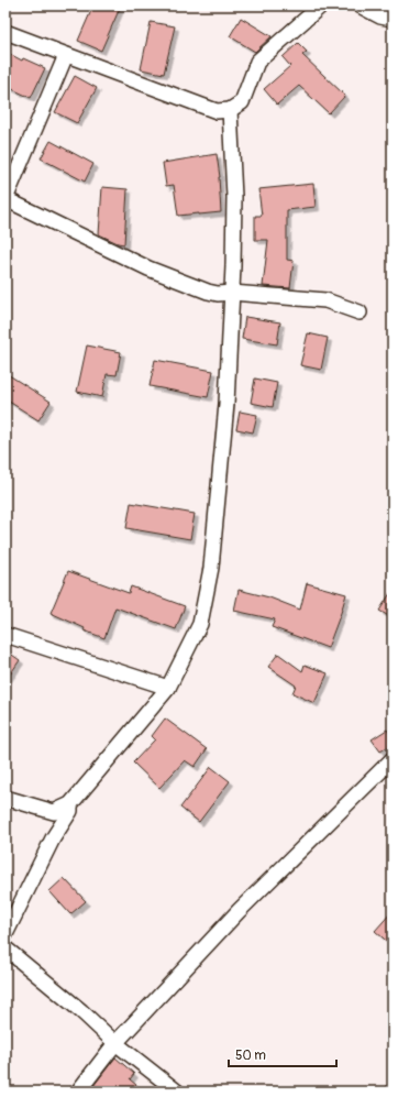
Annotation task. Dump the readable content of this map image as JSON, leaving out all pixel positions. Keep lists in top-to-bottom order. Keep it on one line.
{"scale_bar":"50 m"}
